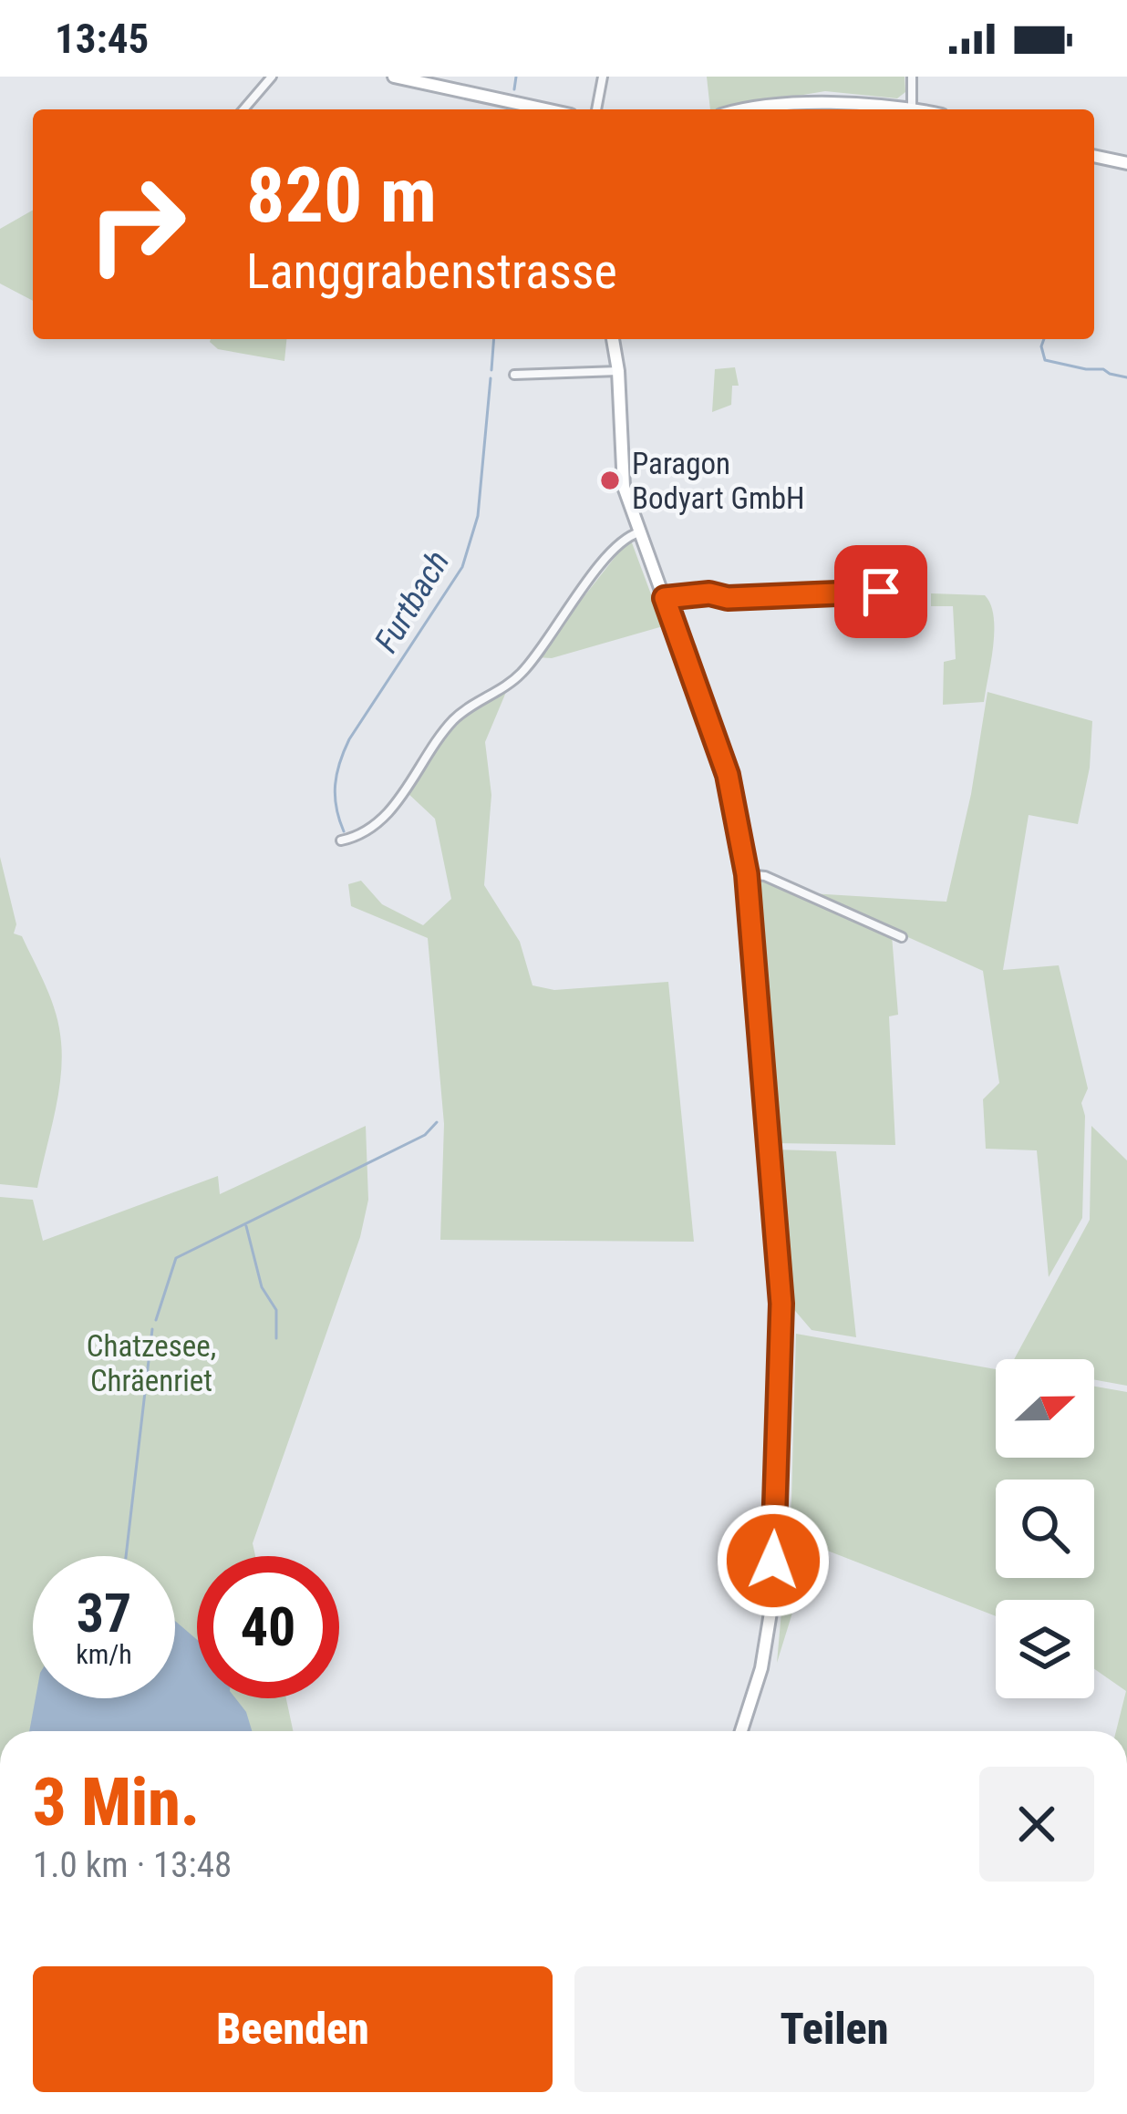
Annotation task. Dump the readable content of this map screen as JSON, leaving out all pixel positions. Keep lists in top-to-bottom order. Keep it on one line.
{"water":["Furtbach"],"parks":["Chatzesee, Chräenriet"],"places":["Paragon Bodyart GmbH"],"north":"right","page":{"status":"13:45","turn":["820 m","Langgrabenstrasse"],"speed":"37 km/h","limit":"40","heading":["3 Min.","1.0 km · 13:48"],"buttons":["Beenden","Teilen"]}}
